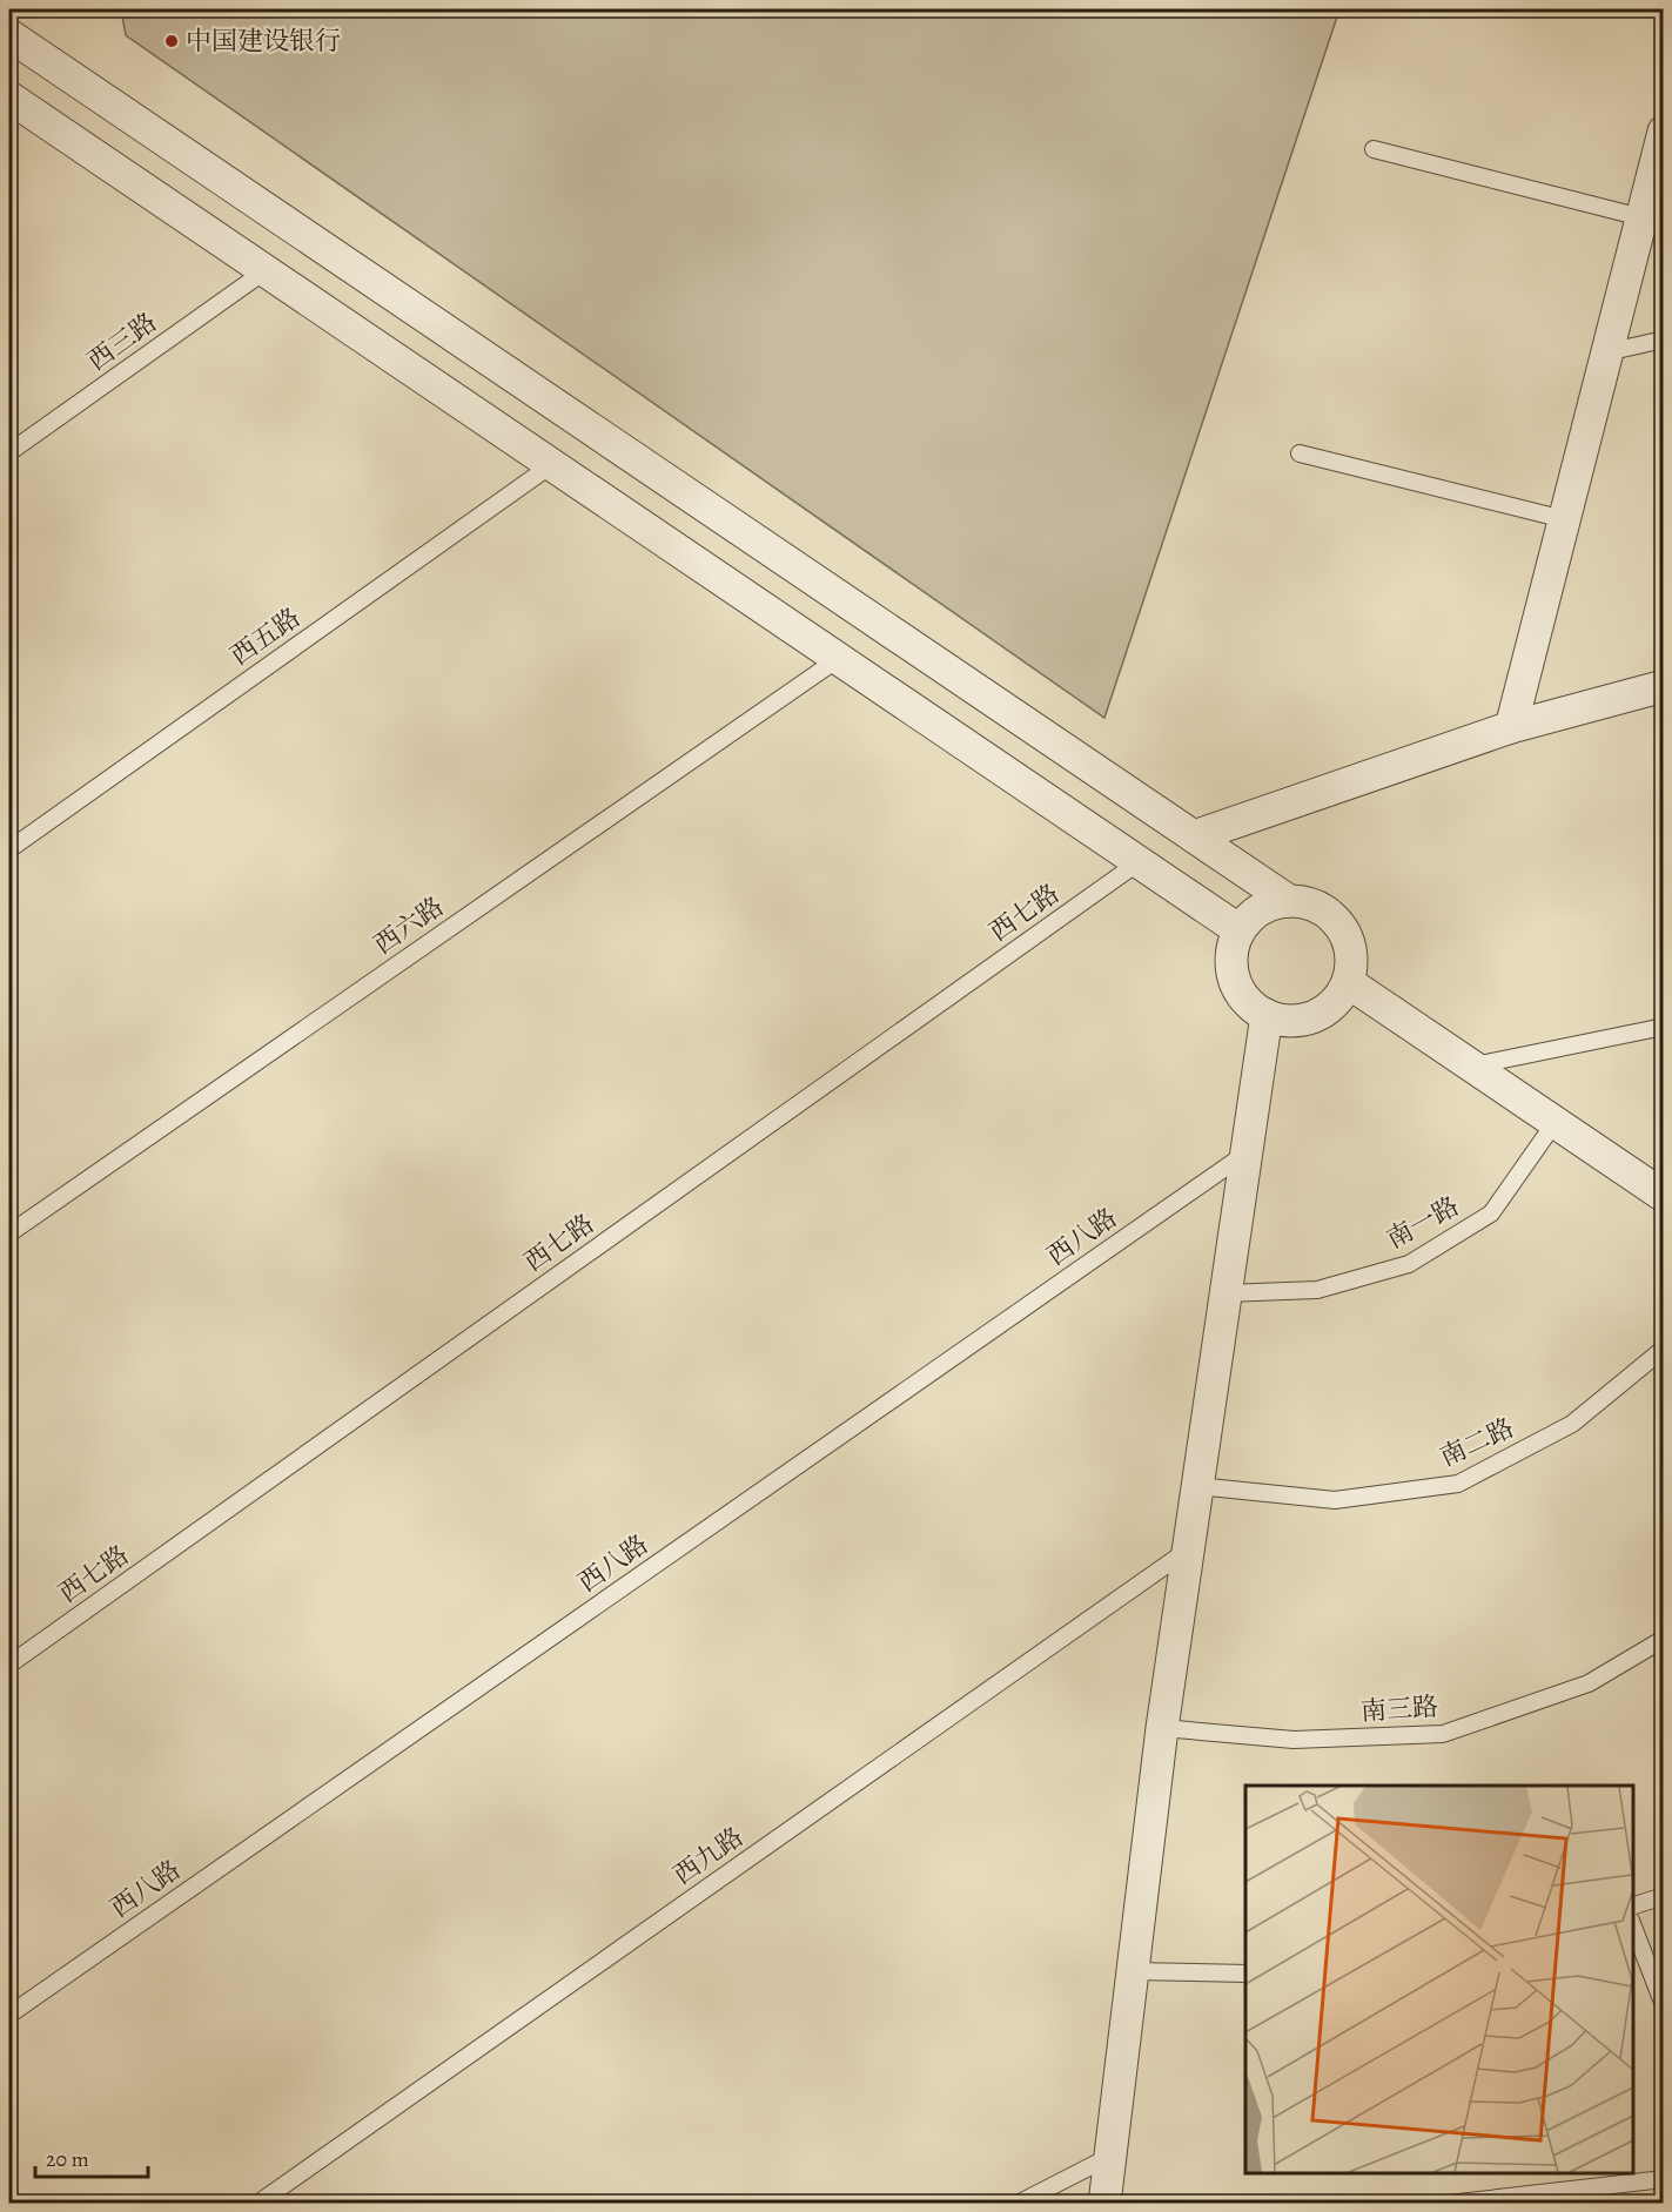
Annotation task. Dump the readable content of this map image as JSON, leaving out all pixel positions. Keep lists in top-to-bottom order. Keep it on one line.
{"streets":{"lane":["西三路","西五路","西七路","西六路","南一路","西八路","南二路","南三路","西九路"]},"places":["中国建设银行"],"scale_bar":"20 m"}
